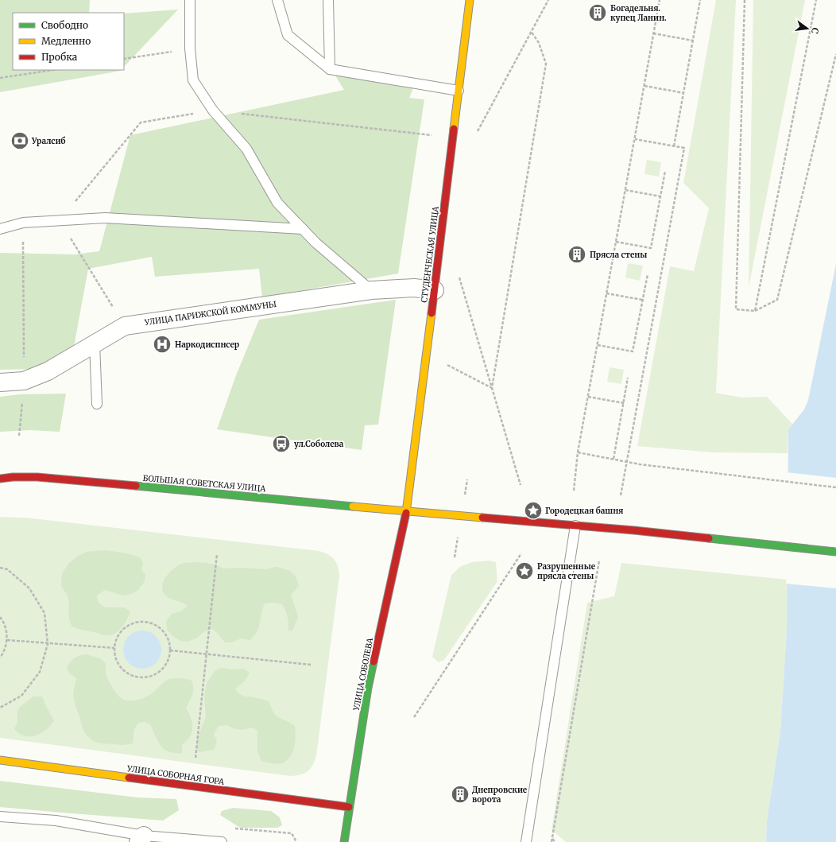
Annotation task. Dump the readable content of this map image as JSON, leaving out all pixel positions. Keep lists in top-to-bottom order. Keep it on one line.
{"streets":{"main road":["СТУДЕНЧЕСКАЯ УЛИЦА","БОЛЬШАЯ СОВЕТСКАЯ УЛИЦА","УЛИЦА СОБОЛЕВА","УЛИЦА СОБОРНАЯ ГОРА"],"street":["УЛИЦА ПАРИЖСКОЙ КОММУНЫ"]},"crossings":[["СТУДЕНЧЕСКАЯ УЛИЦА","УЛИЦА ПАРИЖСКОЙ КОММУНЫ"],["СТУДЕНЧЕСКАЯ УЛИЦА","БОЛЬШАЯ СОВЕТСКАЯ УЛИЦА"],["СТУДЕНЧЕСКАЯ УЛИЦА","УЛИЦА СОБОЛЕВА"],["БОЛЬШАЯ СОВЕТСКАЯ УЛИЦА","УЛИЦА СОБОЛЕВА"],["УЛИЦА СОБОЛЕВА","УЛИЦА СОБОРНАЯ ГОРА"]],"places":{"building":["Богадельня. купец Ланин.","Прясла стены","Днепровские ворота"],"bank":["Уралсиб"],"hospital":["Наркодиспнсер"],"bus stop":["ул.Соболева"],"place":["Городецкая башня","Разрушенные прясла стены"]},"legend":["Свободно","Медленно","Пробка"],"north":"right"}
